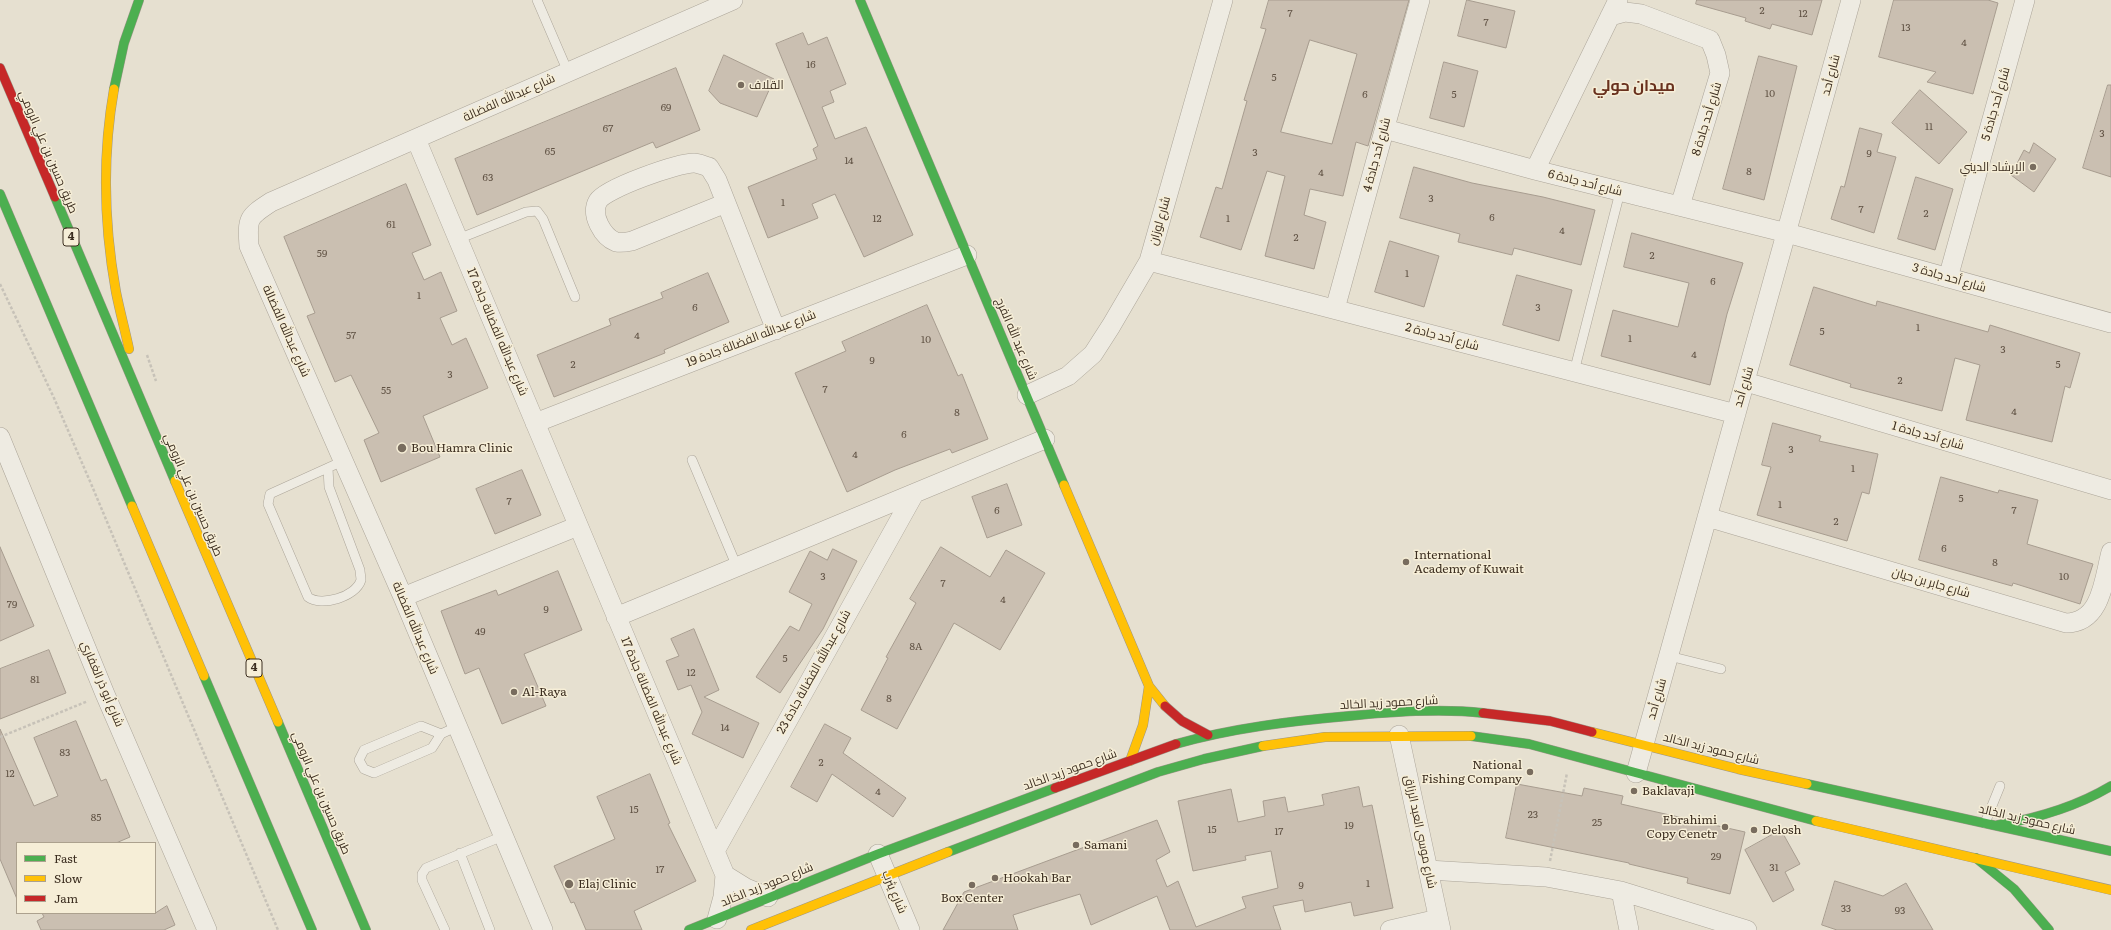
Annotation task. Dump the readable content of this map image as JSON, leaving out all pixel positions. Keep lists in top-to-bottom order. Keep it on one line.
{"streets":{"main road":["طريق حسين بن علي الرومي","4","شارع عبد الله الفرج","شارع حمود زيد الخالد"],"street":["شارع أحد","شارع عبدالله الفضالة","شارع أحد جادة 5","شارع أحد جادة 8","شارع أحد جادة 4","شارع أحد جادة 6","شارع لوزان","شارع أحد جادة 3","شارع عبدالله الفضالة جادة 17","شارع أحد جادة 2","شارع عبدالله الفضالة جادة 19","شارع أحد جادة 1","شارع جابر بن حيان","شارع عبدالله الفضالة جادة 23","شارع أبو ذر الغفاري","شارع موسى العبد الرزاق","شارع يثرب"]},"crossings":[["شارع أحد","شارع أحد جادة 6"],["شارع أحد","شارع أحد جادة 3"],["شارع أحد","شارع أحد جادة 2"],["شارع أحد","شارع أحد جادة 1"],["شارع أحد","شارع جابر بن حيان"],["شارع أحد","شارع حمود زيد الخالد"],["شارع عبدالله الفضالة","شارع عبدالله الفضالة جادة 17"],["شارع أحد جادة 5","شارع أحد جادة 3"],["شارع أحد جادة 8","شارع أحد جادة 6"],["شارع أحد جادة 4","شارع أحد جادة 6"],["شارع أحد جادة 4","شارع أحد جادة 2"],["شارع أحد جادة 6","شارع أحد جادة 3"],["شارع لوزان","شارع أحد جادة 2"],["شارع لوزان","شارع عبد الله الفرج"],["شارع عبدالله الفضالة جادة 17","شارع عبدالله الفضالة جادة 19"],["شارع عبدالله الفضالة جادة 17","شارع عبدالله الفضالة جادة 23"],["شارع عبدالله الفضالة جادة 17","شارع حمود زيد الخالد"],["شارع عبدالله الفضالة جادة 19","شارع عبد الله الفرج"],["شارع عبد الله الفرج","شارع حمود زيد الخالد"],["شارع حمود زيد الخالد","شارع يثرب"]],"districts":["ميدان حولي"],"places":["القلاف","الإرشاد الديني","Bou Hamra Clinic","International Academy of Kuwait","Al-Raya","National Fishing Company","Baklavaji","Ebrahimi Copy Cenetr","Delosh","Samani","Hookah Bar","Elaj Clinic","Box Center"],"house_numbers":["2","7","12","7","13","4","16","5","10","6","5","69","11","67","3","65","3","9","14","8","4","63","3","1","7","2","6","12","1","61","4","2","59","2","1","6","1","6","3","1","5","57","4","1","10","3","4","9","2","5","3","2","7","55","4","8","6","3","4","1","5","7","1","6","7","2","6","8","3","10","7","4","79","9","49","8A","5","12","81","8","14","83","2","12","4","15","23","85","25","19","15","17","29","31","17","1","9","33","93"],"legend":["Fast","Slow","Jam"]}
